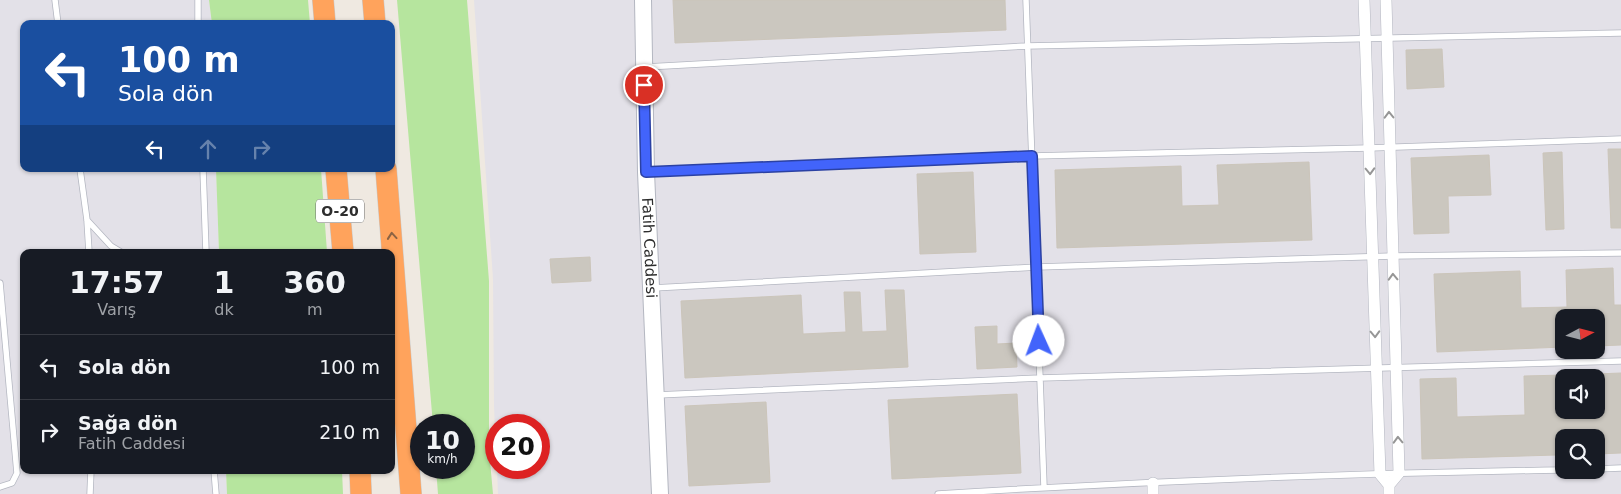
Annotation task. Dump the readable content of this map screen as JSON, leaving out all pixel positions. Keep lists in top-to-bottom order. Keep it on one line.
{"streets":{"highway":["O-20"],"street":["Fatih Caddesi"]},"north":"right","page":{"turn":["100 m","Sola dön"],"eta":["17:57","Varış","1","dk","360","m"],"list":[{"name":"Sola dön","value":"100 m"},{"name":"Sağa dön","note":"Fatih Caddesi","value":"210 m"}],"speed":"10 km/h","limit":"20"}}
